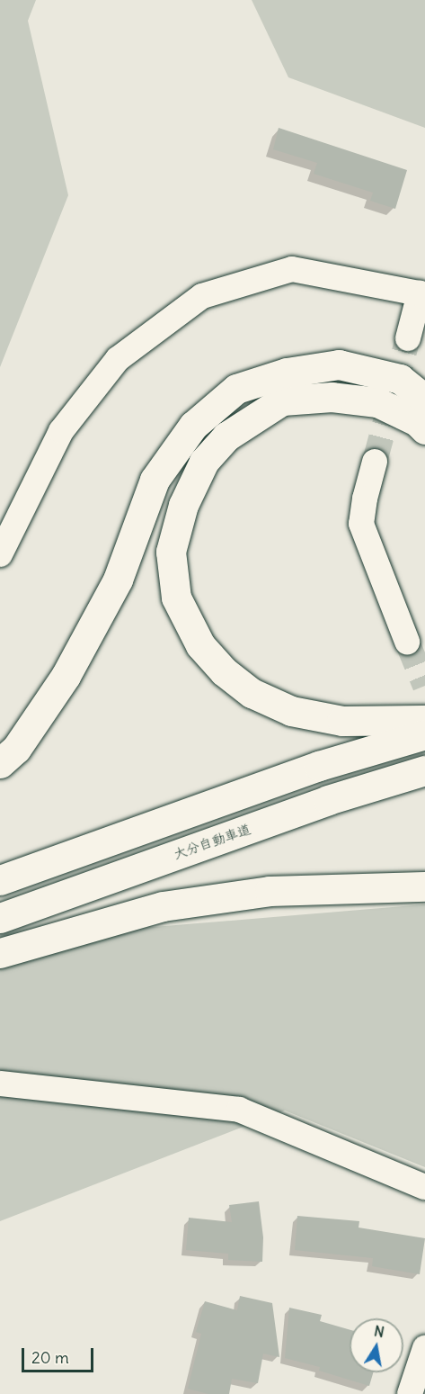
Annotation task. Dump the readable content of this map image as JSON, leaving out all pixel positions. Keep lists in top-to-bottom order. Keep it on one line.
{"streets":{"highway":["大分自動車道"]},"scale_bar":"20 m","north":"top"}
